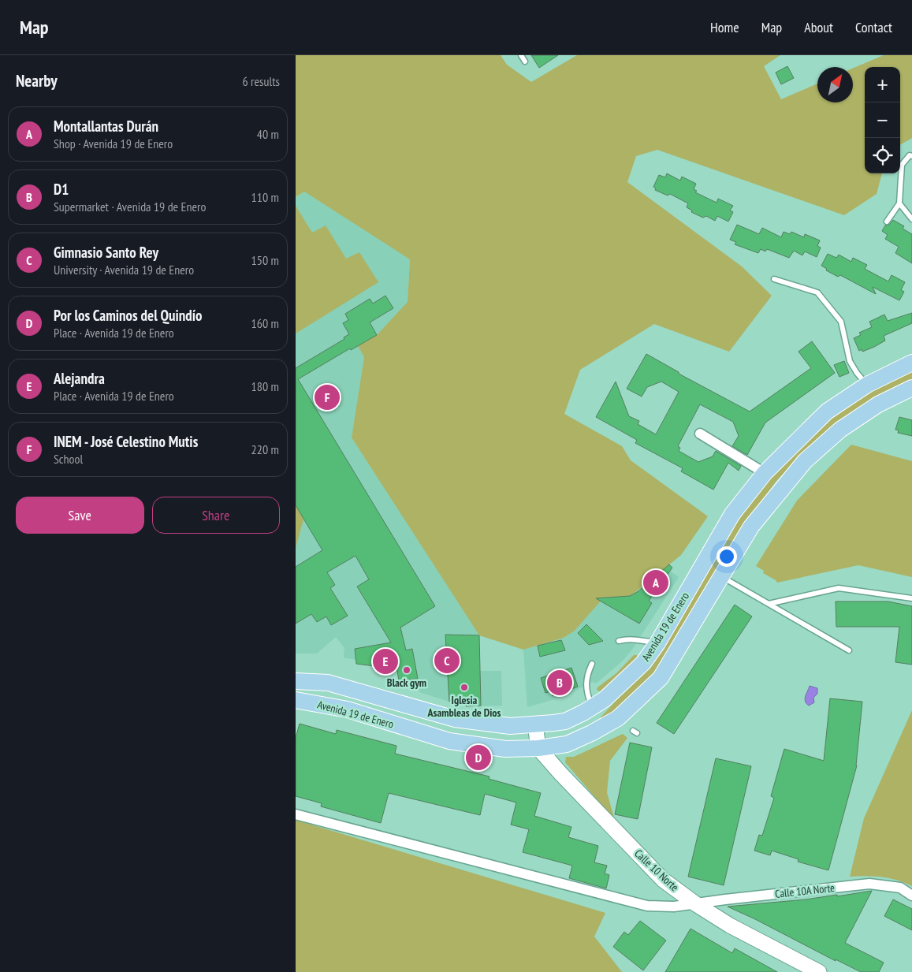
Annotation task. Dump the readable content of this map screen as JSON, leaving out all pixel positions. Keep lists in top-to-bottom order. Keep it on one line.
{"streets":{"main road":["Avenida 19 de Enero"],"street":["Calle 10 Norte","Calle 10A Norte"]},"crossings":[["Avenida 19 de Enero","Calle 10 Norte"],["Calle 10 Norte","Calle 10A Norte"]],"places":["Black gym","Iglesia Asambleas de Dios"],"north":"top right","page":{"header":"Map","nav":["Home","Map","About","Contact"],"heading":["Nearby","6 results"],"map_buttons":["+","−"],"list":[{"mark":"A","name":"Montallantas Durán","note":"Shop · Avenida 19 de Enero","value":"40 m"},{"mark":"B","name":"D1","note":"Supermarket · Avenida 19 de Enero","value":"110 m"},{"mark":"C","name":"Gimnasio Santo Rey","note":"University · Avenida 19 de Enero","value":"150 m"},{"mark":"D","name":"Por los Caminos del Quindío","note":"Place · Avenida 19 de Enero","value":"160 m"},{"mark":"E","name":"Alejandra","note":"Place · Avenida 19 de Enero","value":"180 m"},{"mark":"F","name":"INEM - José Celestino Mutis","note":"School","value":"220 m"}],"pins":["F","A","C","E","B","D"],"buttons":["Save","Share"]}}
